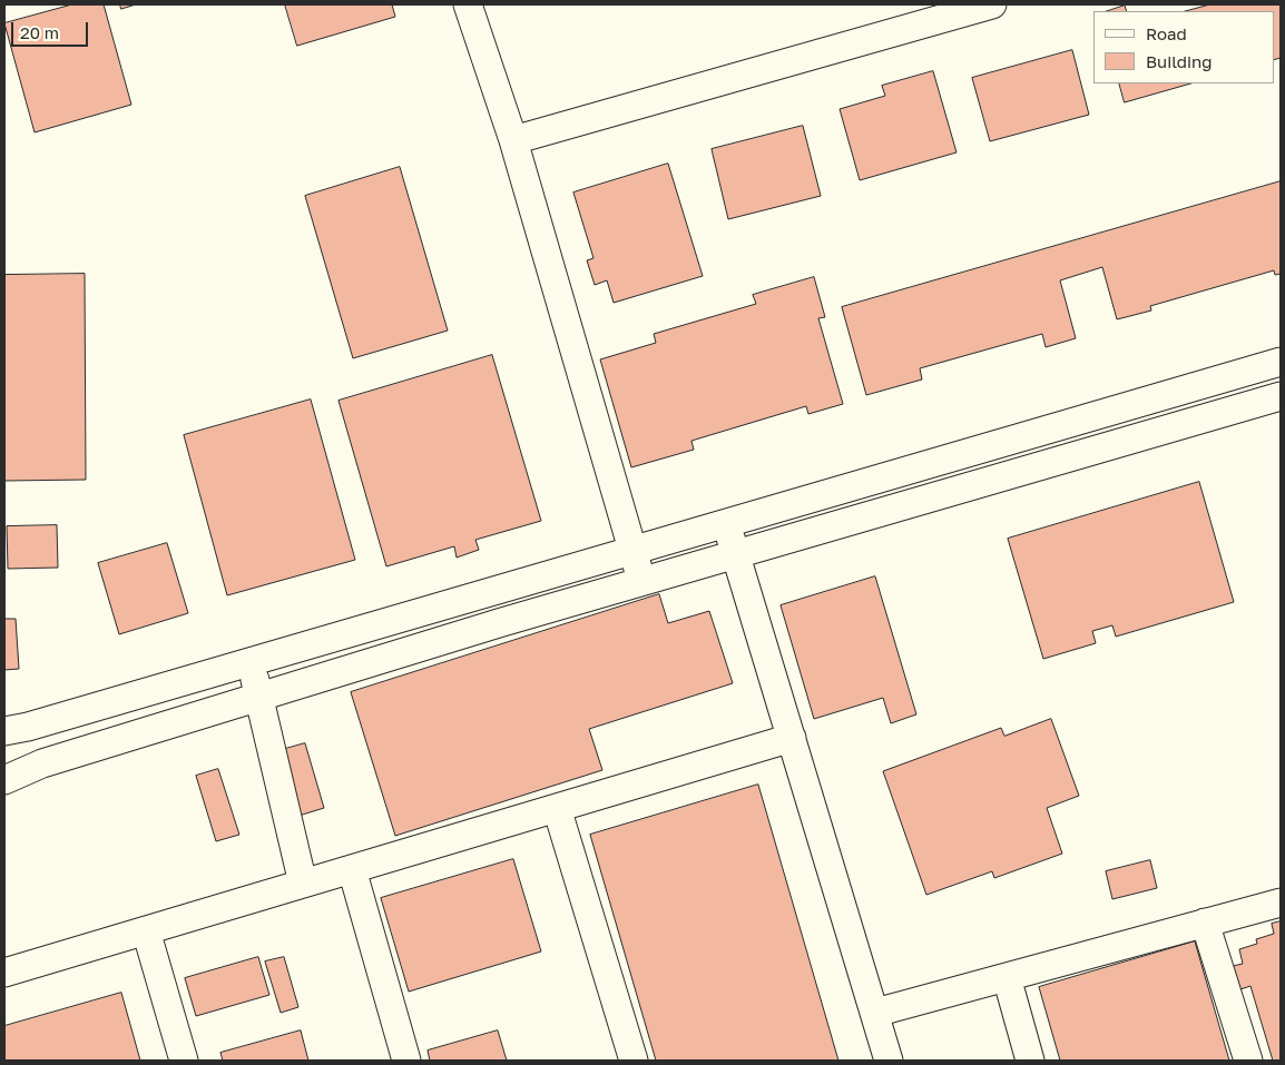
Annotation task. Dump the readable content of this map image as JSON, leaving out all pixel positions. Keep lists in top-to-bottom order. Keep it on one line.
{"legend":["Road","Building"],"scale_bar":"20 m"}
